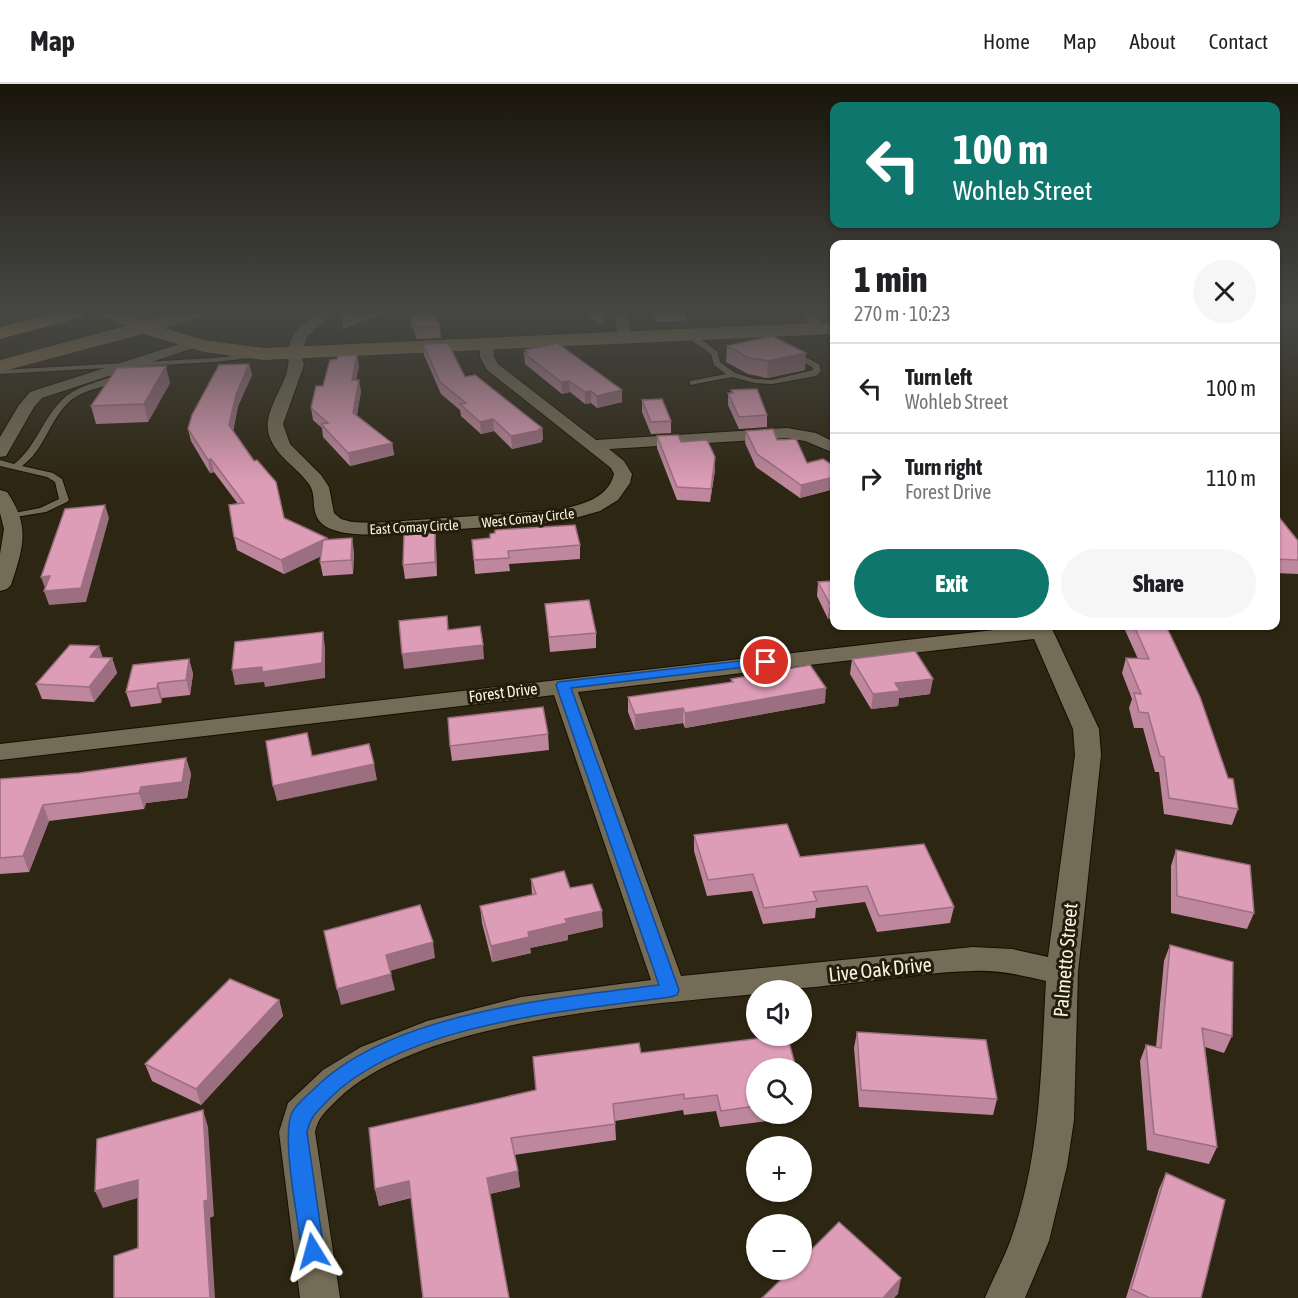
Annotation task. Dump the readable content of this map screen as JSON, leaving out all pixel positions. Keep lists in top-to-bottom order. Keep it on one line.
{"streets":{"street":["West Comay Circle","East Comay Circle","Forest Drive","Palmetto Street","Live Oak Drive"]},"crossings":[["West Comay Circle","East Comay Circle"],["Palmetto Street","Live Oak Drive"]],"page":{"header":"Map","nav":["Home","Map","About","Contact"],"turn":["100 m","Wohleb Street"],"heading":["1 min","270 m · 10:23"],"list":[{"name":"Turn left","note":"Wohleb Street","value":"100 m"},{"name":"Turn right","note":"Forest Drive","value":"110 m"}],"buttons":["Exit","Share"],"map_buttons":["+","−"]}}
